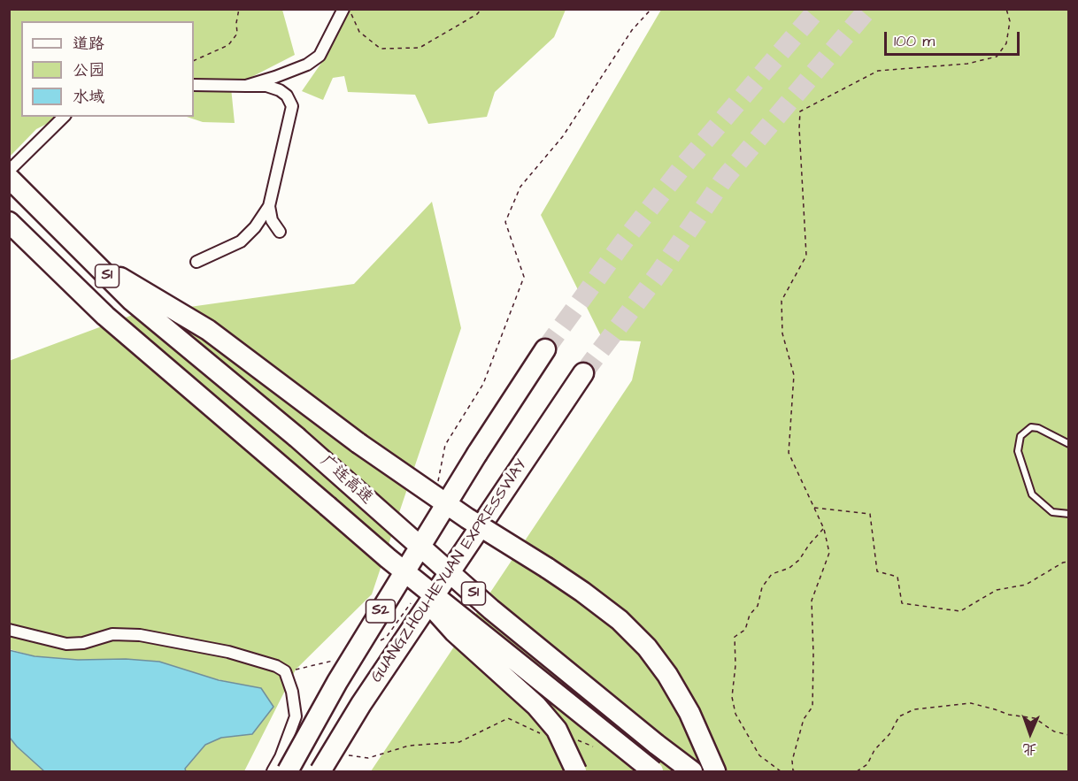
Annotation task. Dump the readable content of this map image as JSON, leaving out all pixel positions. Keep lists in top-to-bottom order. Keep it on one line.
{"streets":{"highway":["S1","广连高速","GUANGZHOU-HEYUAN EXPRESSWAY","S2"]},"legend":["道路","公园","水域"],"scale_bar":"100 m","north":"bottom"}
